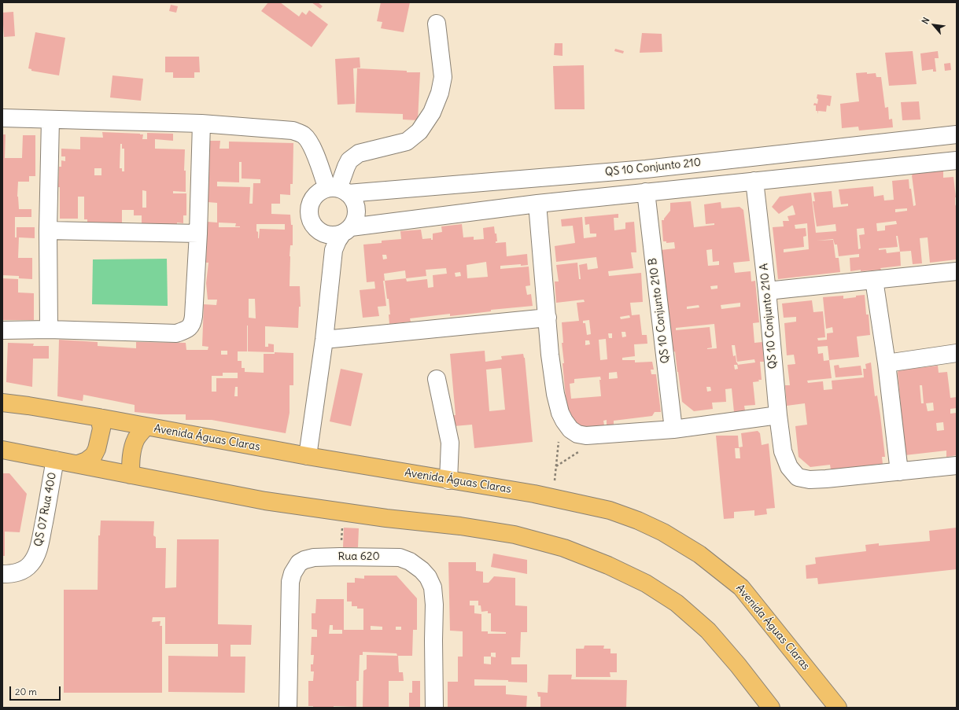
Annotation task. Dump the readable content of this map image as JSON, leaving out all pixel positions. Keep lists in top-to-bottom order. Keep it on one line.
{"streets":{"main road":["Avenida Águas Claras"],"street":["QS 10 Conjunto 210","QS 10 Conjunto 210 B","QS 10 Conjunto 210 A","QS 07 Rua 400","Rua 620"]},"scale_bar":"20 m","north":"top left"}
